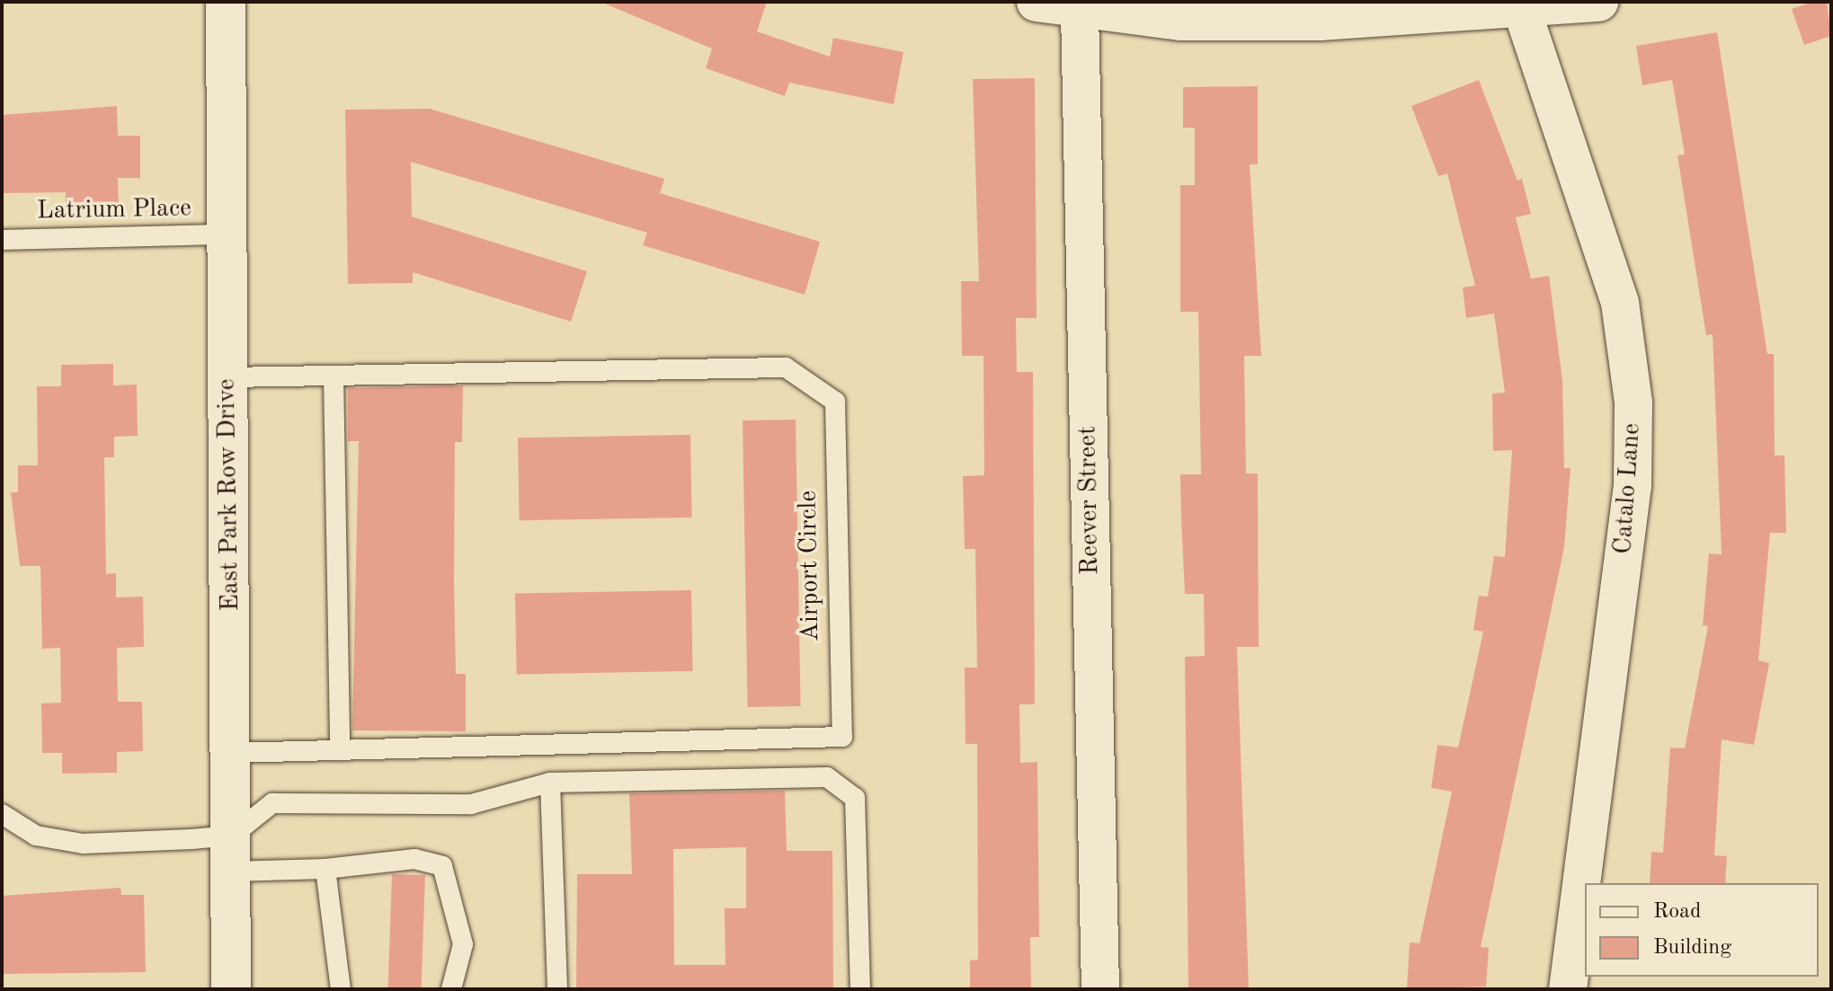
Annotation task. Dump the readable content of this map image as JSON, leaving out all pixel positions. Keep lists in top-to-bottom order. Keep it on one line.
{"streets":{"main road":["East Park Row Drive"],"street":["Catalo Lane","Reever Street"],"lane":["Latrium Place","Airport Circle"]},"crossings":[["Latrium Place","East Park Row Drive"],["East Park Row Drive","Airport Circle"]],"legend":["Road","Building"]}
